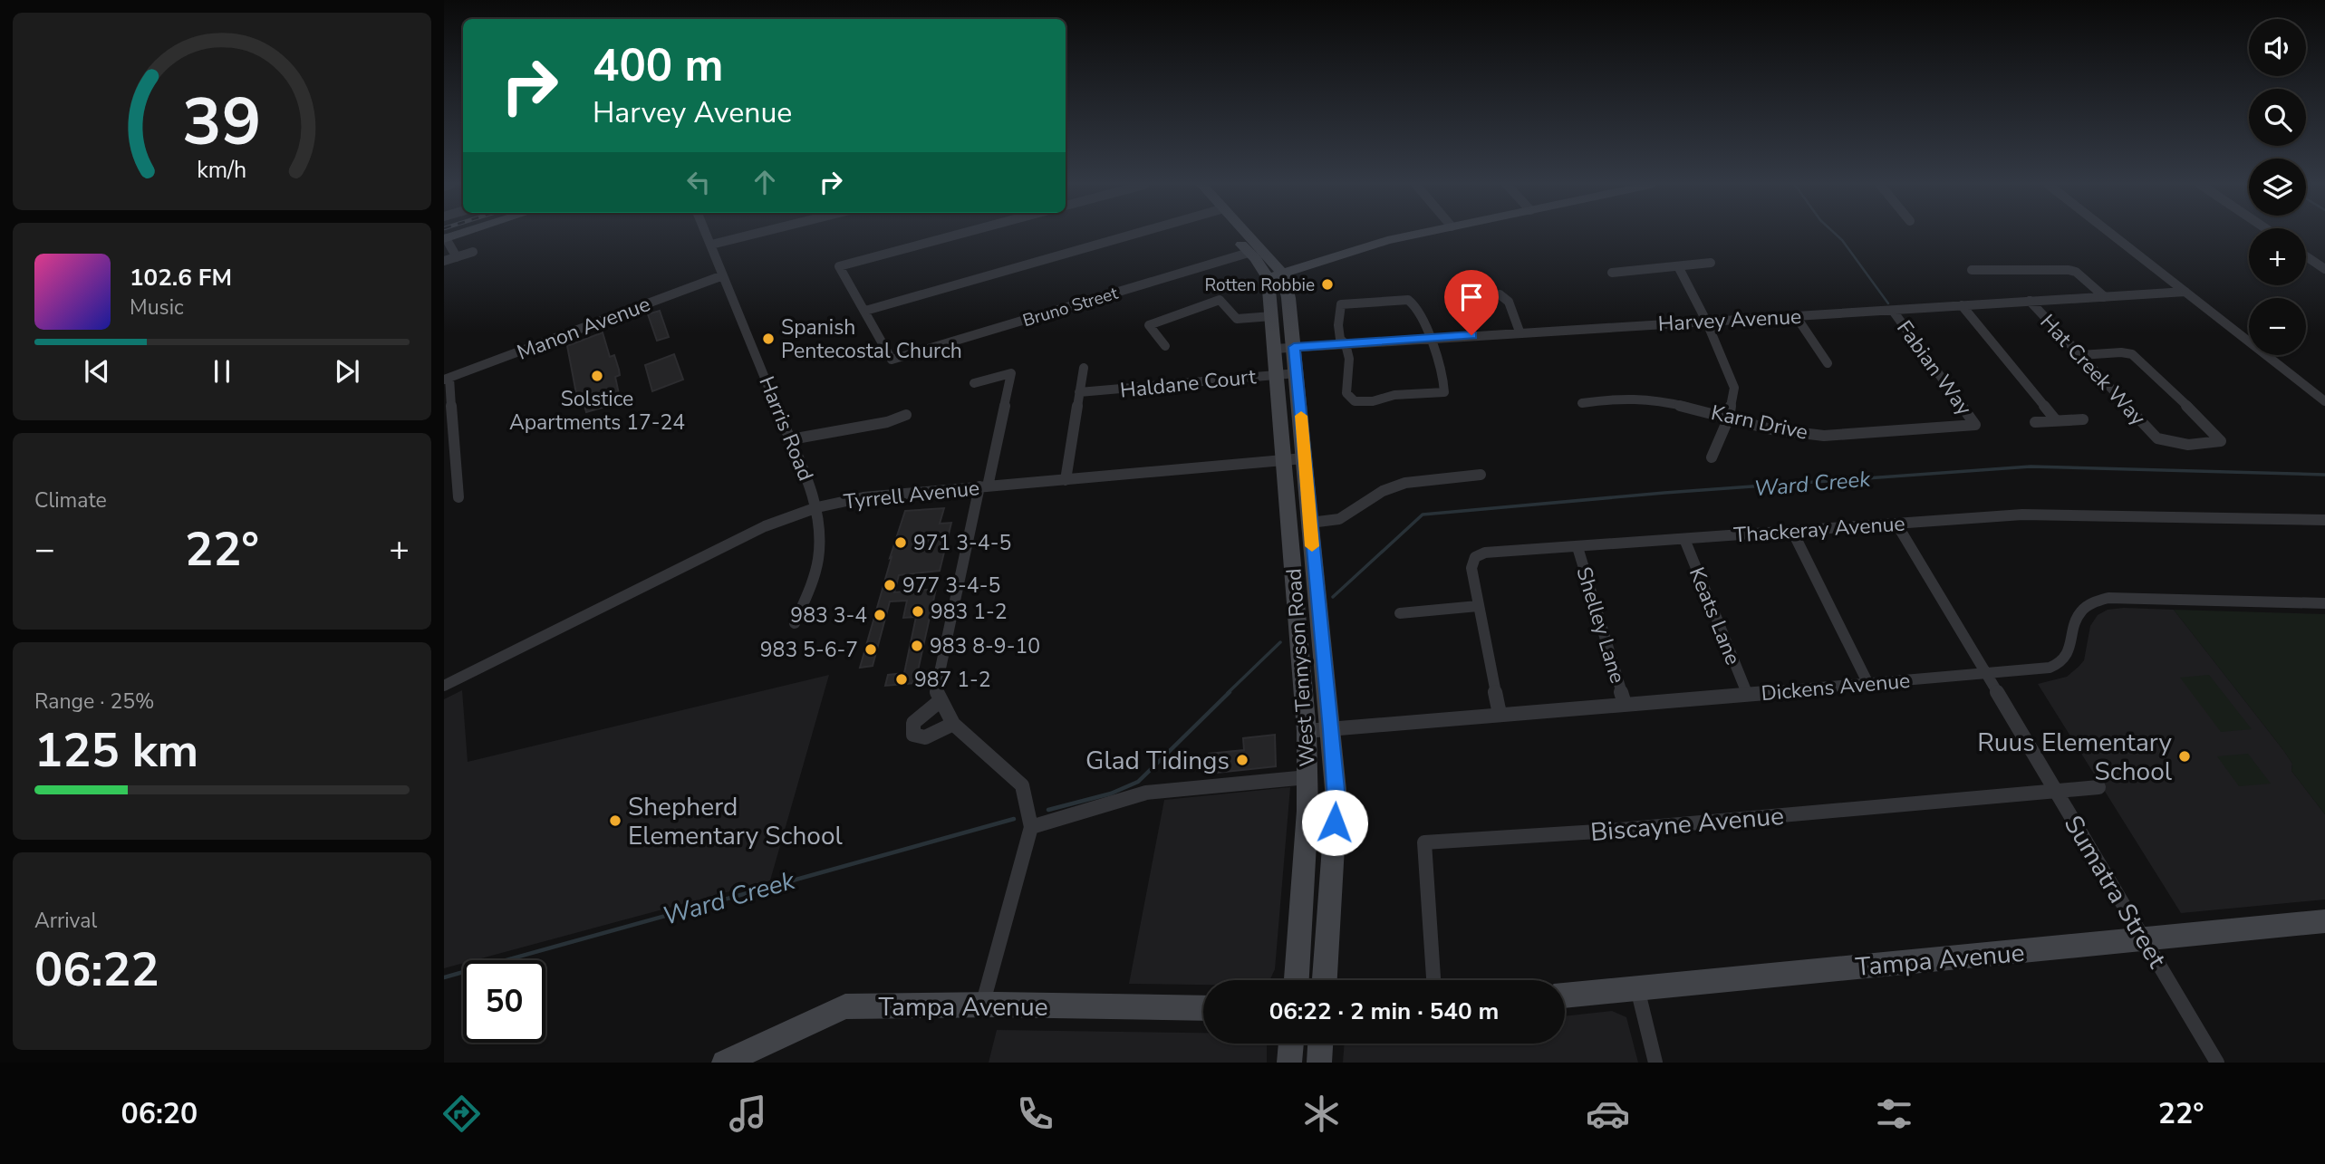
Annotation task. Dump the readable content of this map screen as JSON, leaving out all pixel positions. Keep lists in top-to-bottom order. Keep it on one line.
{"streets":{"main road":["West Tennyson Road","Tampa Avenue"],"street":["Bruno Street","Harvey Avenue","Manon Avenue","Fabian Way","Hat Creek Way","Haldane Court","Karn Drive","Harris Road","Tyrrell Avenue","Thackeray Avenue","Keats Lane","Shelley Lane","Dickens Avenue","Biscayne Avenue","Sumatra Street"]},"crossings":[["Bruno Street","West Tennyson Road"],["Harvey Avenue","Fabian Way"],["Harvey Avenue","Hat Creek Way"],["Harvey Avenue","West Tennyson Road"],["Manon Avenue","Harris Road"],["Fabian Way","Karn Drive"],["Haldane Court","West Tennyson Road"],["Harris Road","Tyrrell Avenue"],["Tyrrell Avenue","West Tennyson Road"],["Thackeray Avenue","Keats Lane"],["Thackeray Avenue","Shelley Lane"],["Thackeray Avenue","Dickens Avenue"],["Thackeray Avenue","Sumatra Street"],["Keats Lane","Dickens Avenue"],["Shelley Lane","Dickens Avenue"],["West Tennyson Road","Dickens Avenue"],["Dickens Avenue","Sumatra Street"],["Biscayne Avenue","Sumatra Street"],["Sumatra Street","Tampa Avenue"]],"water":["Ward Creek"],"places":["Rotten Robbie","Spanish Pentecostal Church","Solstice Apartments 17-24","971 3-4-5","977 3-4-5","983 1-2","983 3-4","983 8-9-10","983 5-6-7","987 1-2","Ruus Elementary School","Glad Tidings","Shepherd Elementary School"],"page":{"map_buttons":["+","−"],"turn":["400 m","Harvey Avenue"],"song":["102.6 FM","Music"],"tile":["Climate",["Range · 25%","125 km"],["Arrival","06:22"]],"heat":["−","22°","+"],"limit":"50","trip":"06:22 · 2 min · 540 m","tabs":["06:20","22°"],"gauge":["39","km/h"]}}
